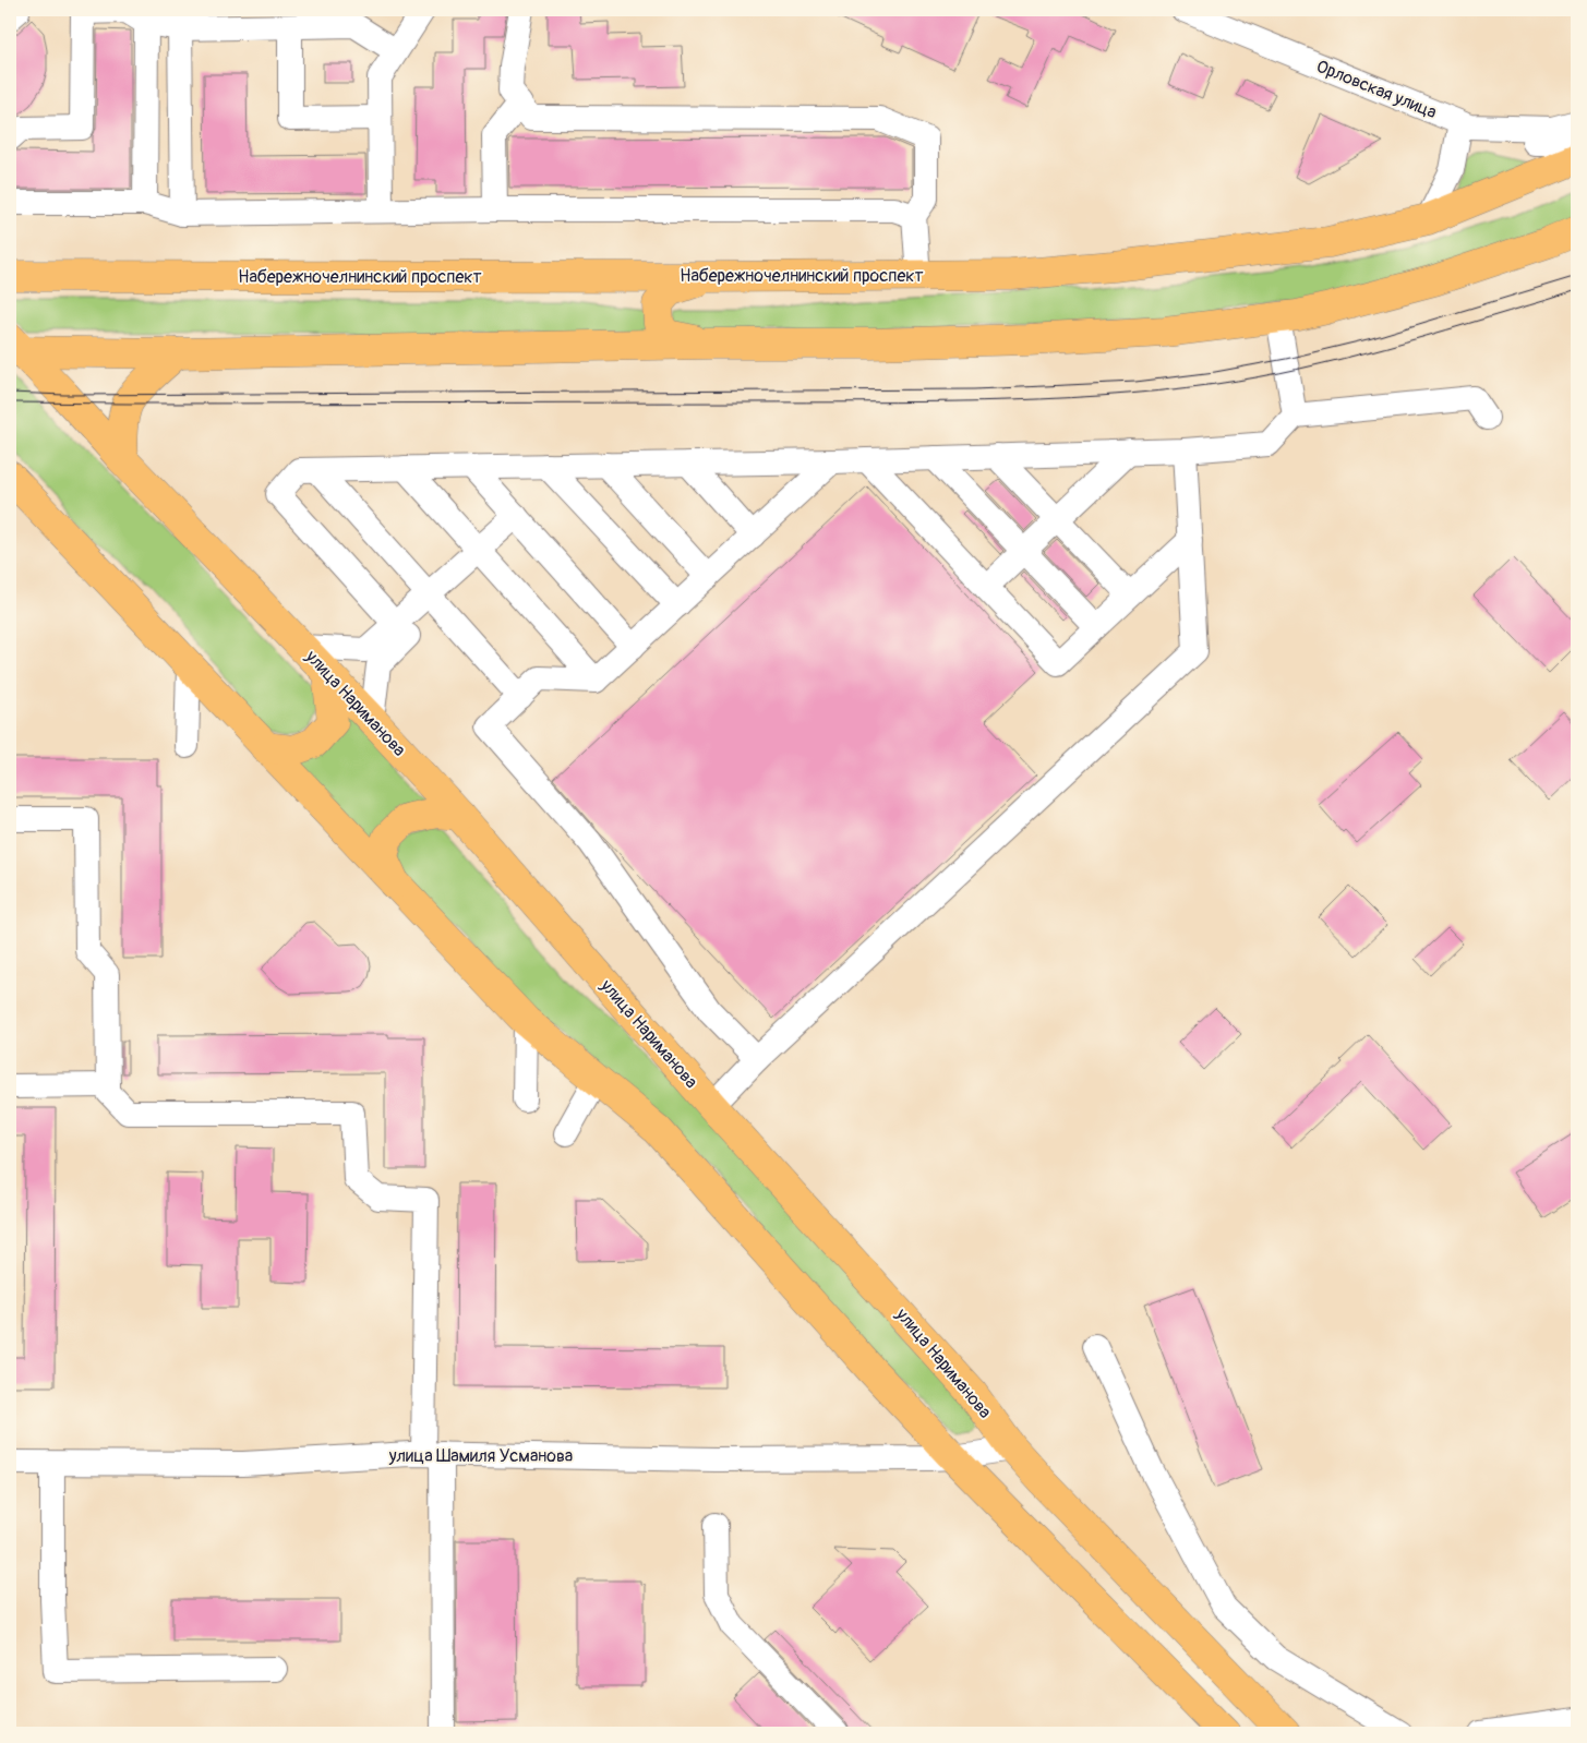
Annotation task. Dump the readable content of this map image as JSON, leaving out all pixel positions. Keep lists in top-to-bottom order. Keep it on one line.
{"streets":{"main road":["Набережночелнинский проспект","улица Нариманова"],"street":["Орловская улица","улица Шамиля Усманова"]},"crossings":[["улица Нариманова","улица Шамиля Усманова"]]}
